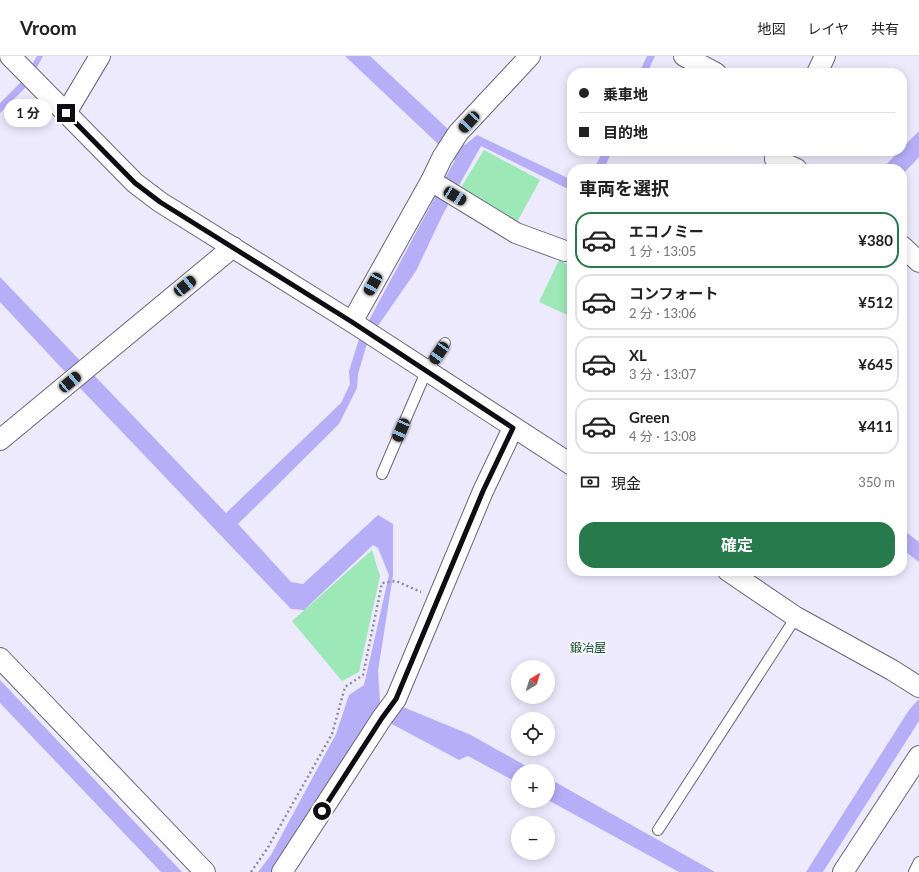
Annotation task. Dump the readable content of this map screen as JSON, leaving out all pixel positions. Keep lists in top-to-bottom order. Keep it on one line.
{"districts":["鍛冶屋"],"north":"top right","page":{"header":"Vroom","nav":["地図","レイヤ","共有"],"banner":["乗車地","目的地"],"bubble":"1 分","heading":"車両を選択","list":[{"name":"エコノミー","note":"1 分 · 13:05","value":"¥380"},{"name":"コンフォート","note":"2 分 · 13:06","value":"¥512"},{"name":"XL","note":"3 分 · 13:07","value":"¥645"},{"name":"Green","note":"4 分 · 13:08","value":"¥411"}],"pay":["現金","350 m"],"buttons":"確定","map_buttons":["+","−"]}}
